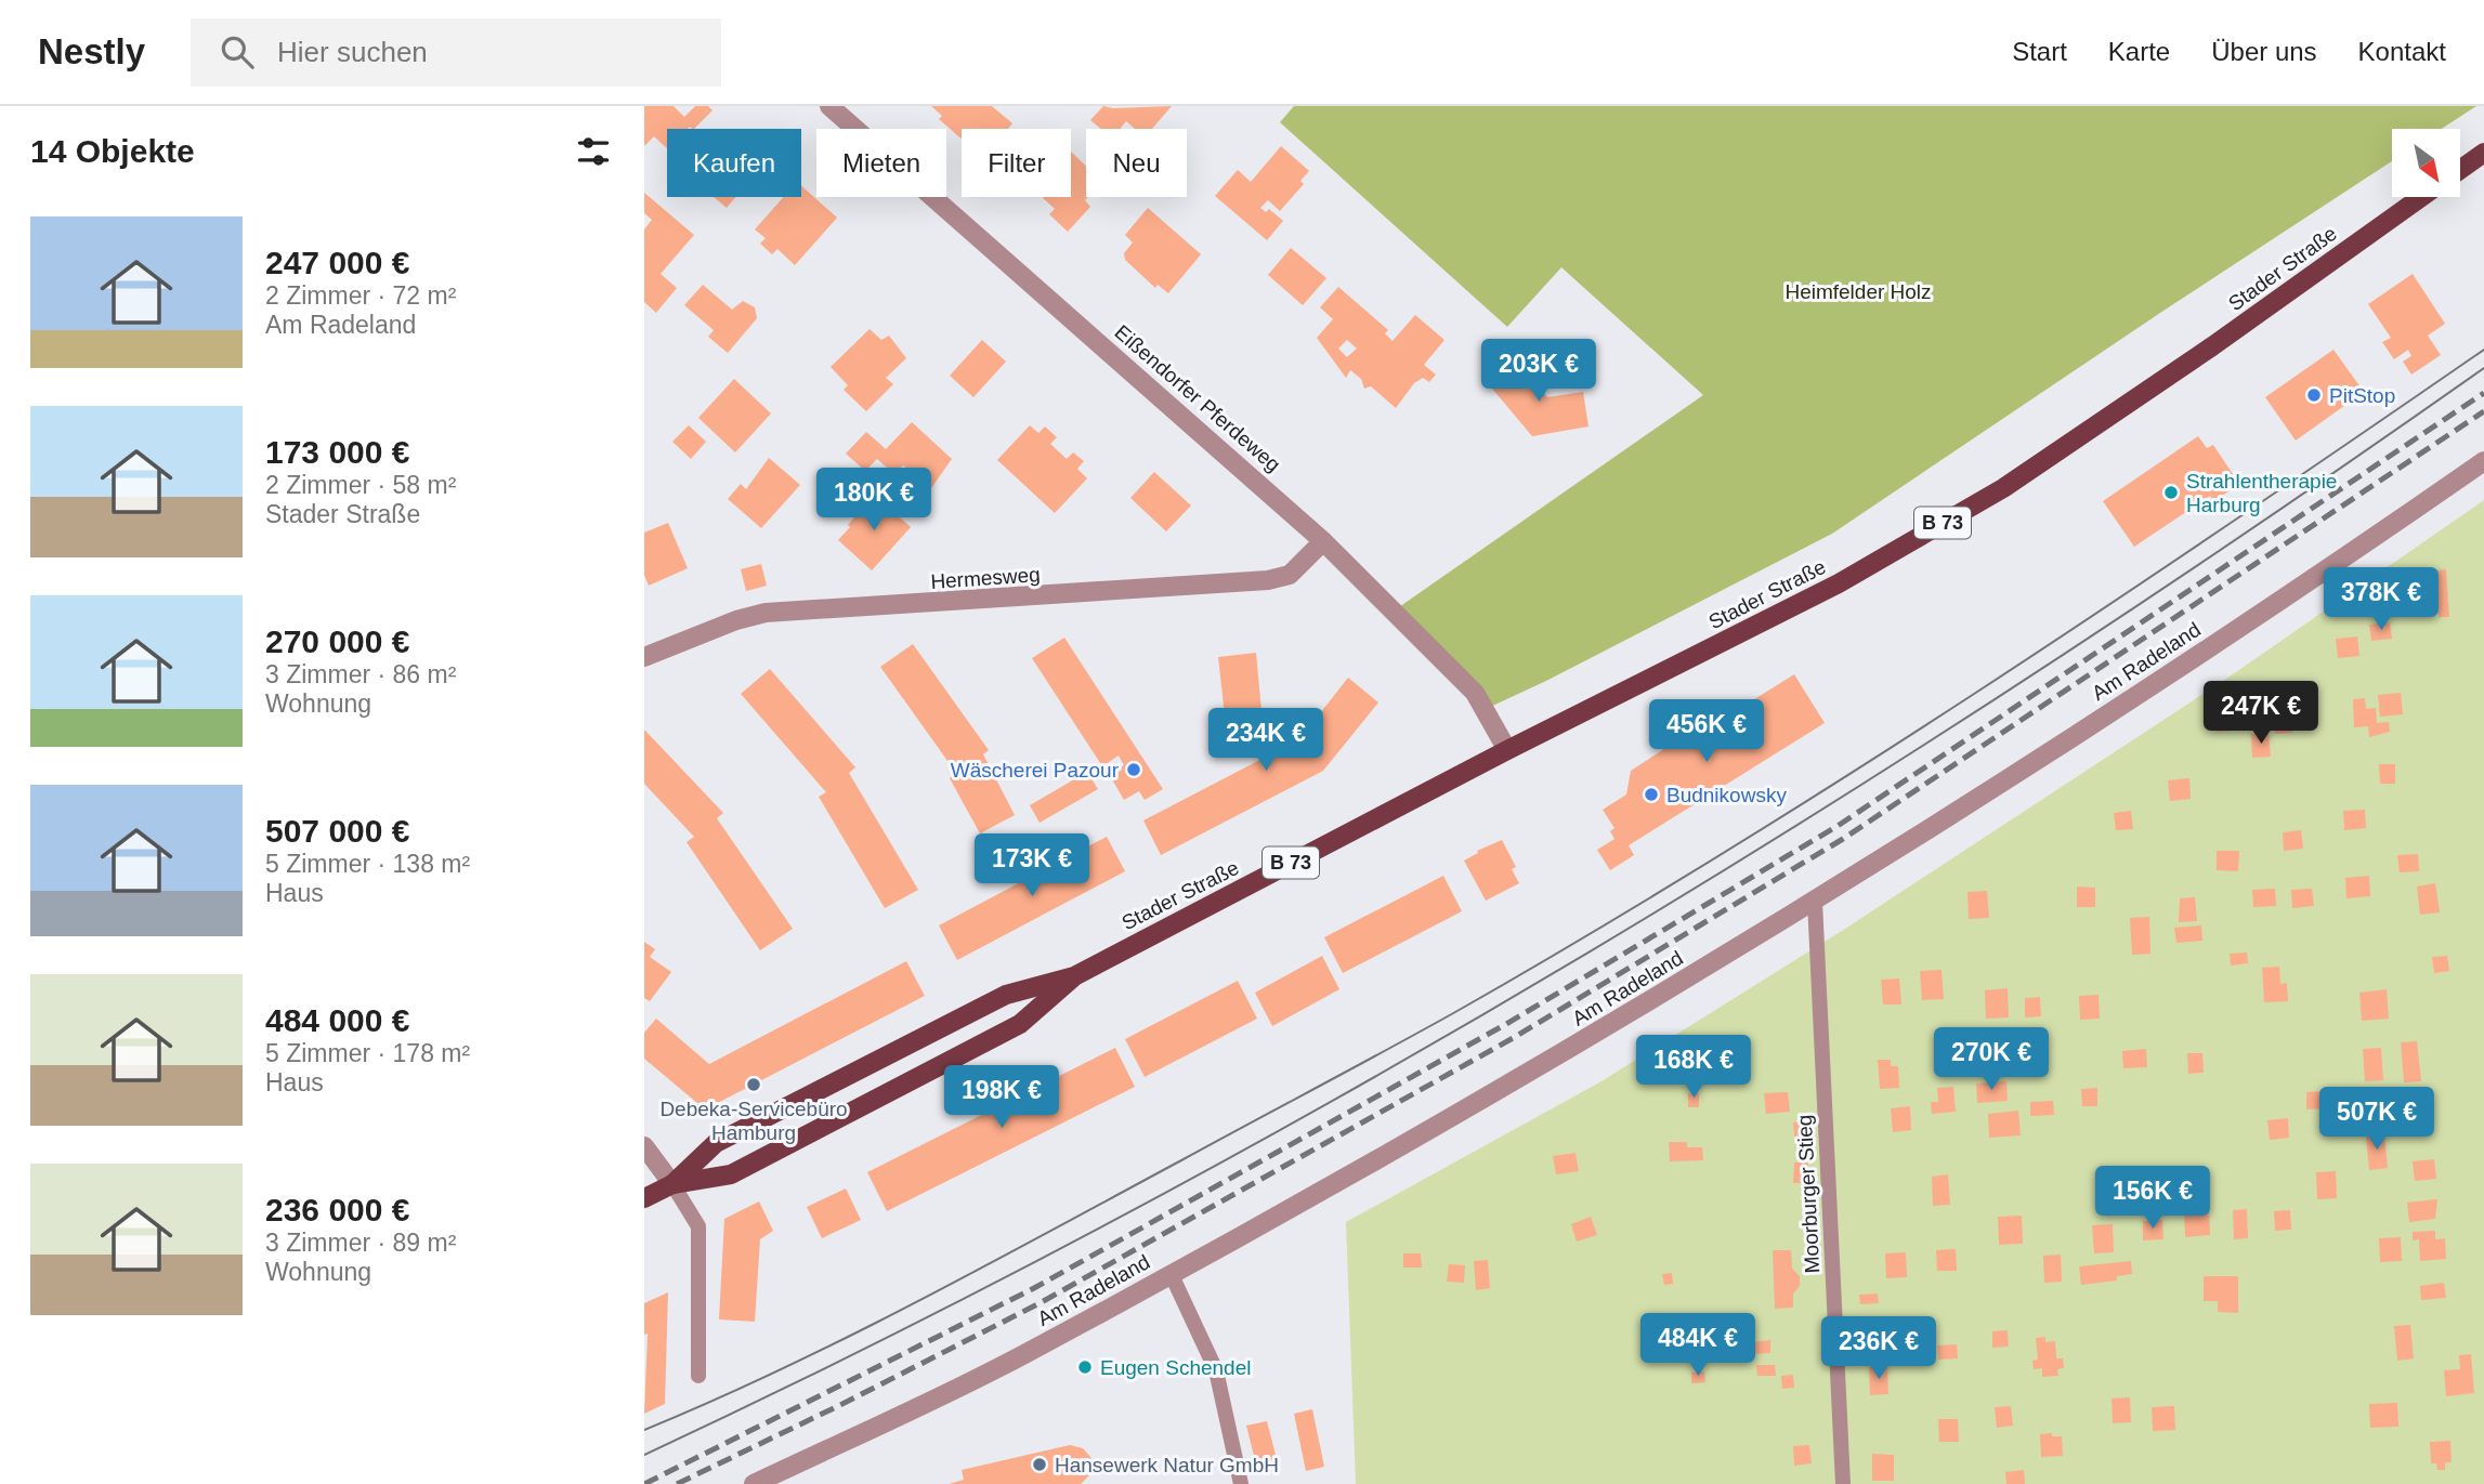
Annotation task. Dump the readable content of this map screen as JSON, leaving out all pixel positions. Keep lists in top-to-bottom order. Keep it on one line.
{"streets":{"main road":["Stader Straße","B 73"],"street":["Eißendorfer Pferdeweg","Hermesweg","Am Radeland"],"lane":["Moorburger Stieg"]},"crossings":[["Stader Straße","Eißendorfer Pferdeweg"],["Eißendorfer Pferdeweg","Hermesweg"],["Am Radeland","Moorburger Stieg"]],"parks":["Heimfelder Holz"],"places":["PitStop","Strahlentherapie Harburg","Wäscherei Pazour","Budnikowsky","Debeka-Servicebüro Hamburg","Eugen Schendel","Hansewerk Natur GmbH"],"north":"bottom right","page":{"header":"Nestly","search":"Hier suchen","nav":["Start","Karte","Über uns","Kontakt"],"heading":"14 Objekte","chip":["Kaufen","Mieten","Filter","Neu"],"list":[{"name":"247 000 €","note":"2 Zimmer · 72 m² · Am Radeland"},{"name":"173 000 €","note":"2 Zimmer · 58 m² · Stader Straße"},{"name":"270 000 €","note":"3 Zimmer · 86 m² · Wohnung"},{"name":"507 000 €","note":"5 Zimmer · 138 m² · Haus"},{"name":"484 000 €","note":"5 Zimmer · 178 m² · Haus"},{"name":"236 000 €","note":"3 Zimmer · 89 m² · Wohnung"}],"price":["203K €","180K €","378K €","247K €","456K €","234K €","173K €","270K €","168K €","198K €","507K €","156K €","484K €","236K €"]}}
